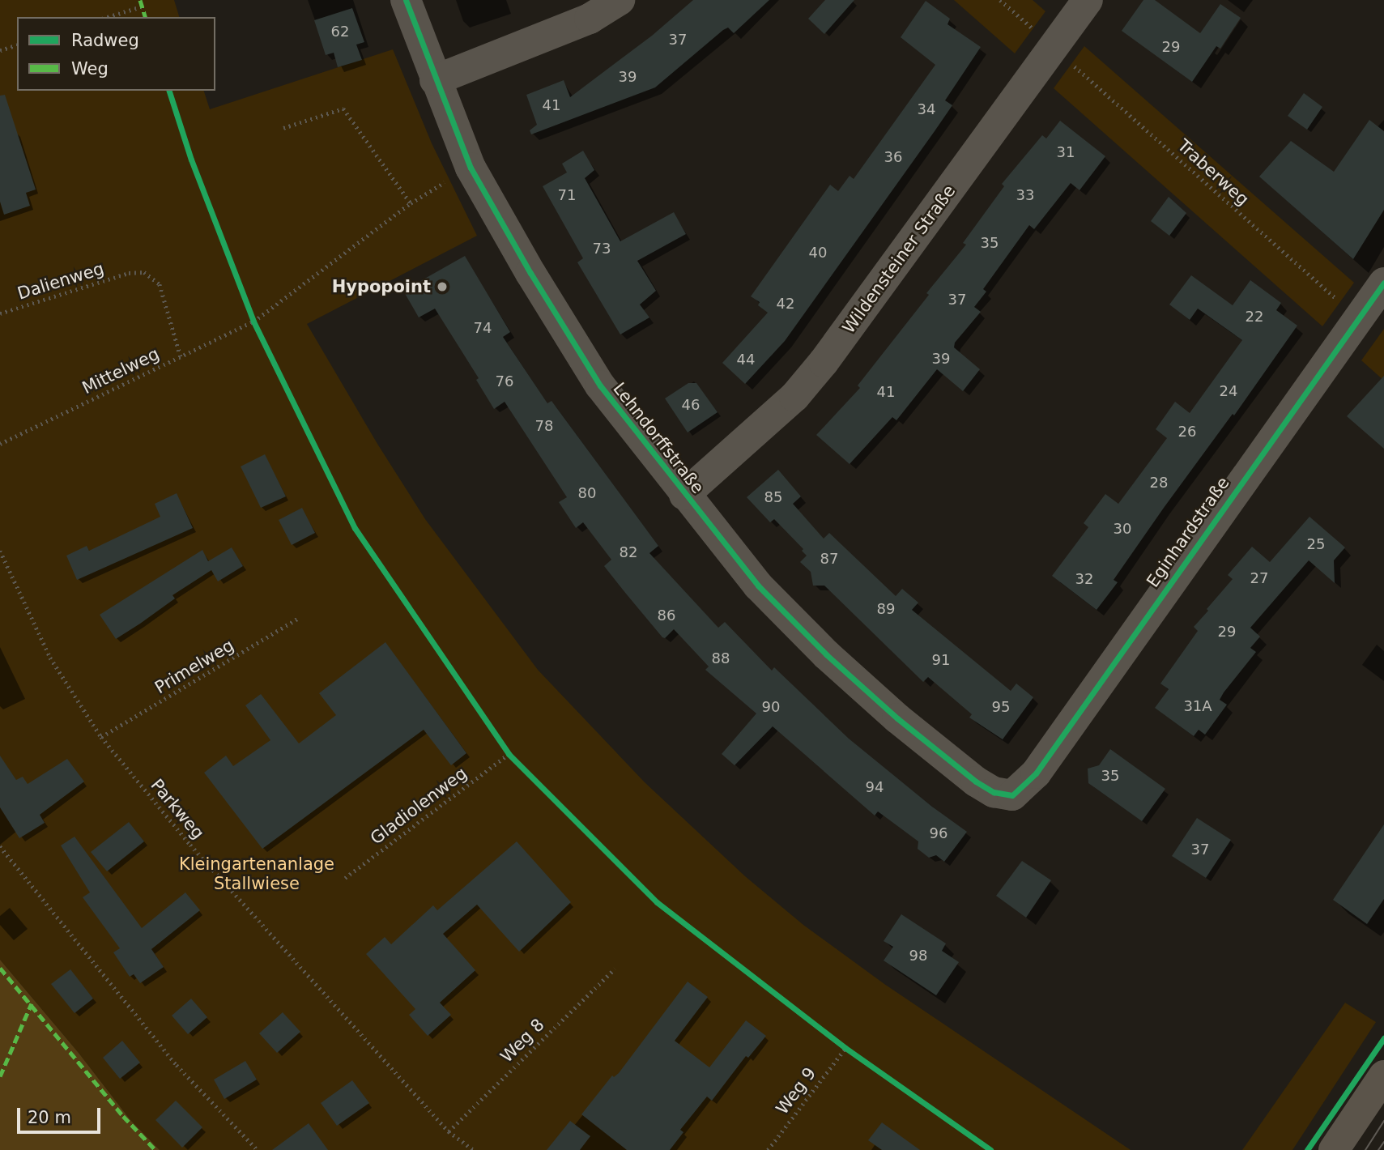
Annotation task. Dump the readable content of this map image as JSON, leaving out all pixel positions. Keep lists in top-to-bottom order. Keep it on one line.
{"streets":{"street":["Wildensteiner Straße","Lehndorffstraße","Eginhardstraße"],"path":["Traberweg","Dalienweg","Mittelweg","Primelweg","Gladiolenweg","Parkweg","Weg 8","Weg 9"]},"crossings":[["Wildensteiner Straße","Lehndorffstraße"],["Dalienweg","Mittelweg"],["Lehndorffstraße","Eginhardstraße"],["Primelweg","Parkweg"],["Parkweg","Weg 8"]],"parks":["Kleingartenanlage Stallwiese"],"places":["Hypopoint"],"house_numbers":["62","37","29","39","41","34","31","36","71","33","35","73","40","37","42","22","74","39","44","76","24","41","46","78","26","28","80","85","30","25","82","87","27","32","89","86","29","88","91","31A","90","95","35","94","96","37","98"],"legend":["Radweg","Weg"],"scale_bar":"20 m"}
